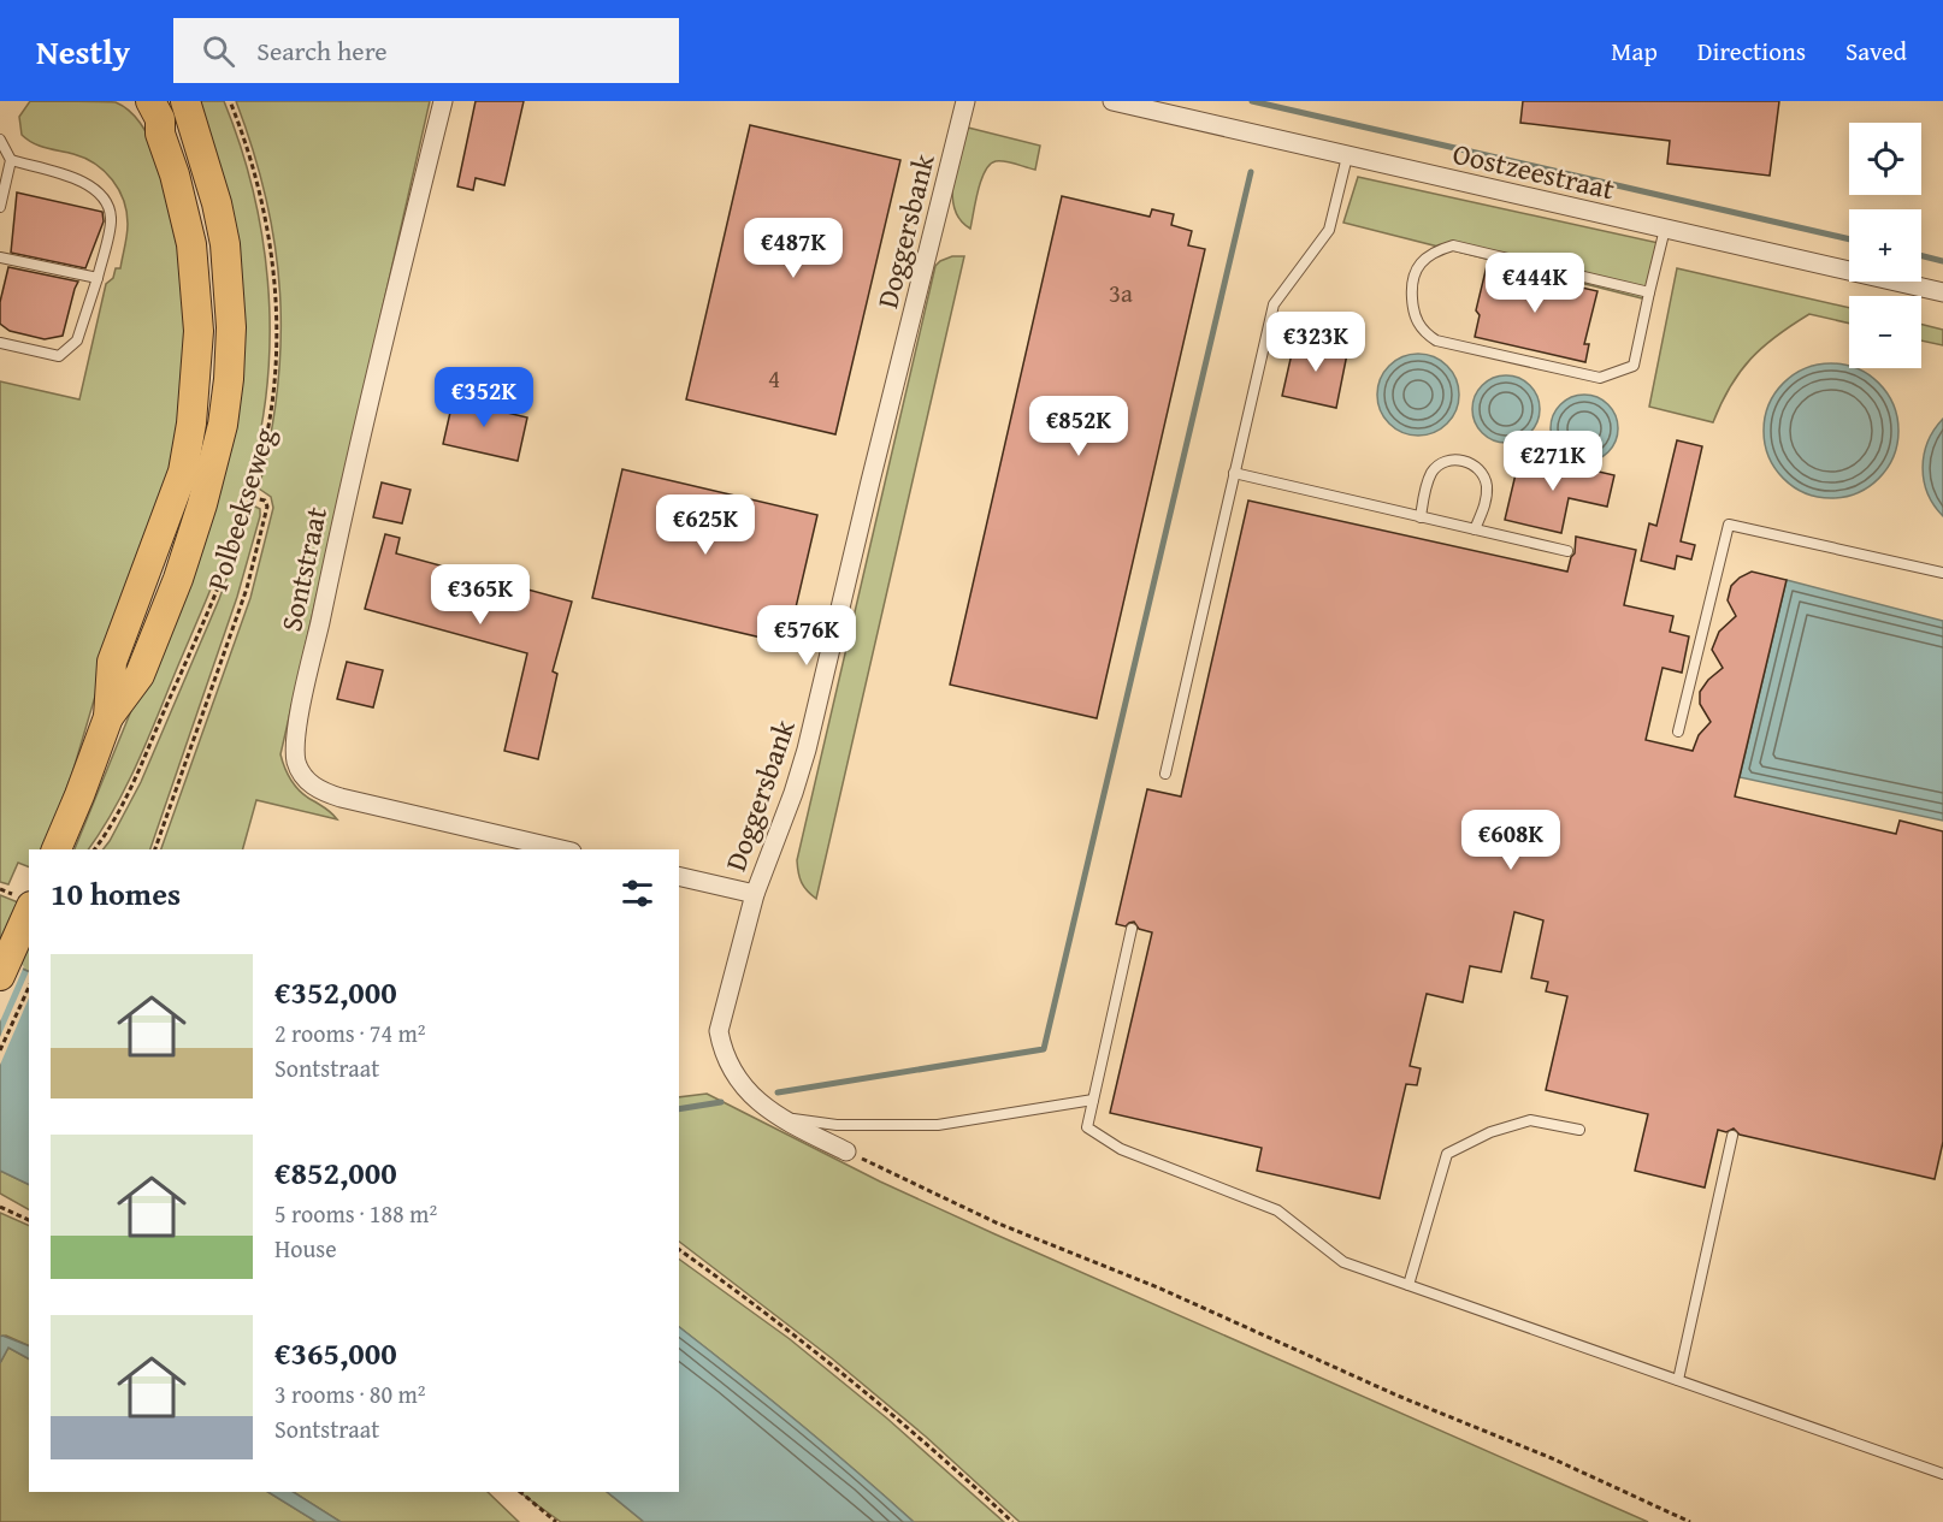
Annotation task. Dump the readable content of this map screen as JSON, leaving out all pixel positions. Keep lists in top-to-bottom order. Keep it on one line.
{"streets":{"main road":["Polbeekseweg"],"street":["Oostzeestraat","Doggersbank","Sontstraat"]},"house_numbers":["3a","4"],"page":{"header":"Nestly","search":"Search here","nav":["Map","Directions","Saved"],"map_buttons":["+","−"],"price":["€487K","€444K","€323K","€352K","€852K","€271K","€625K","€365K","€576K","€608K"],"heading":"10 homes","list":[{"name":"€352,000","note":"2 rooms · 74 m² · Sontstraat"},{"name":"€852,000","note":"5 rooms · 188 m² · House"},{"name":"€365,000","note":"3 rooms · 80 m² · Sontstraat"}]}}
